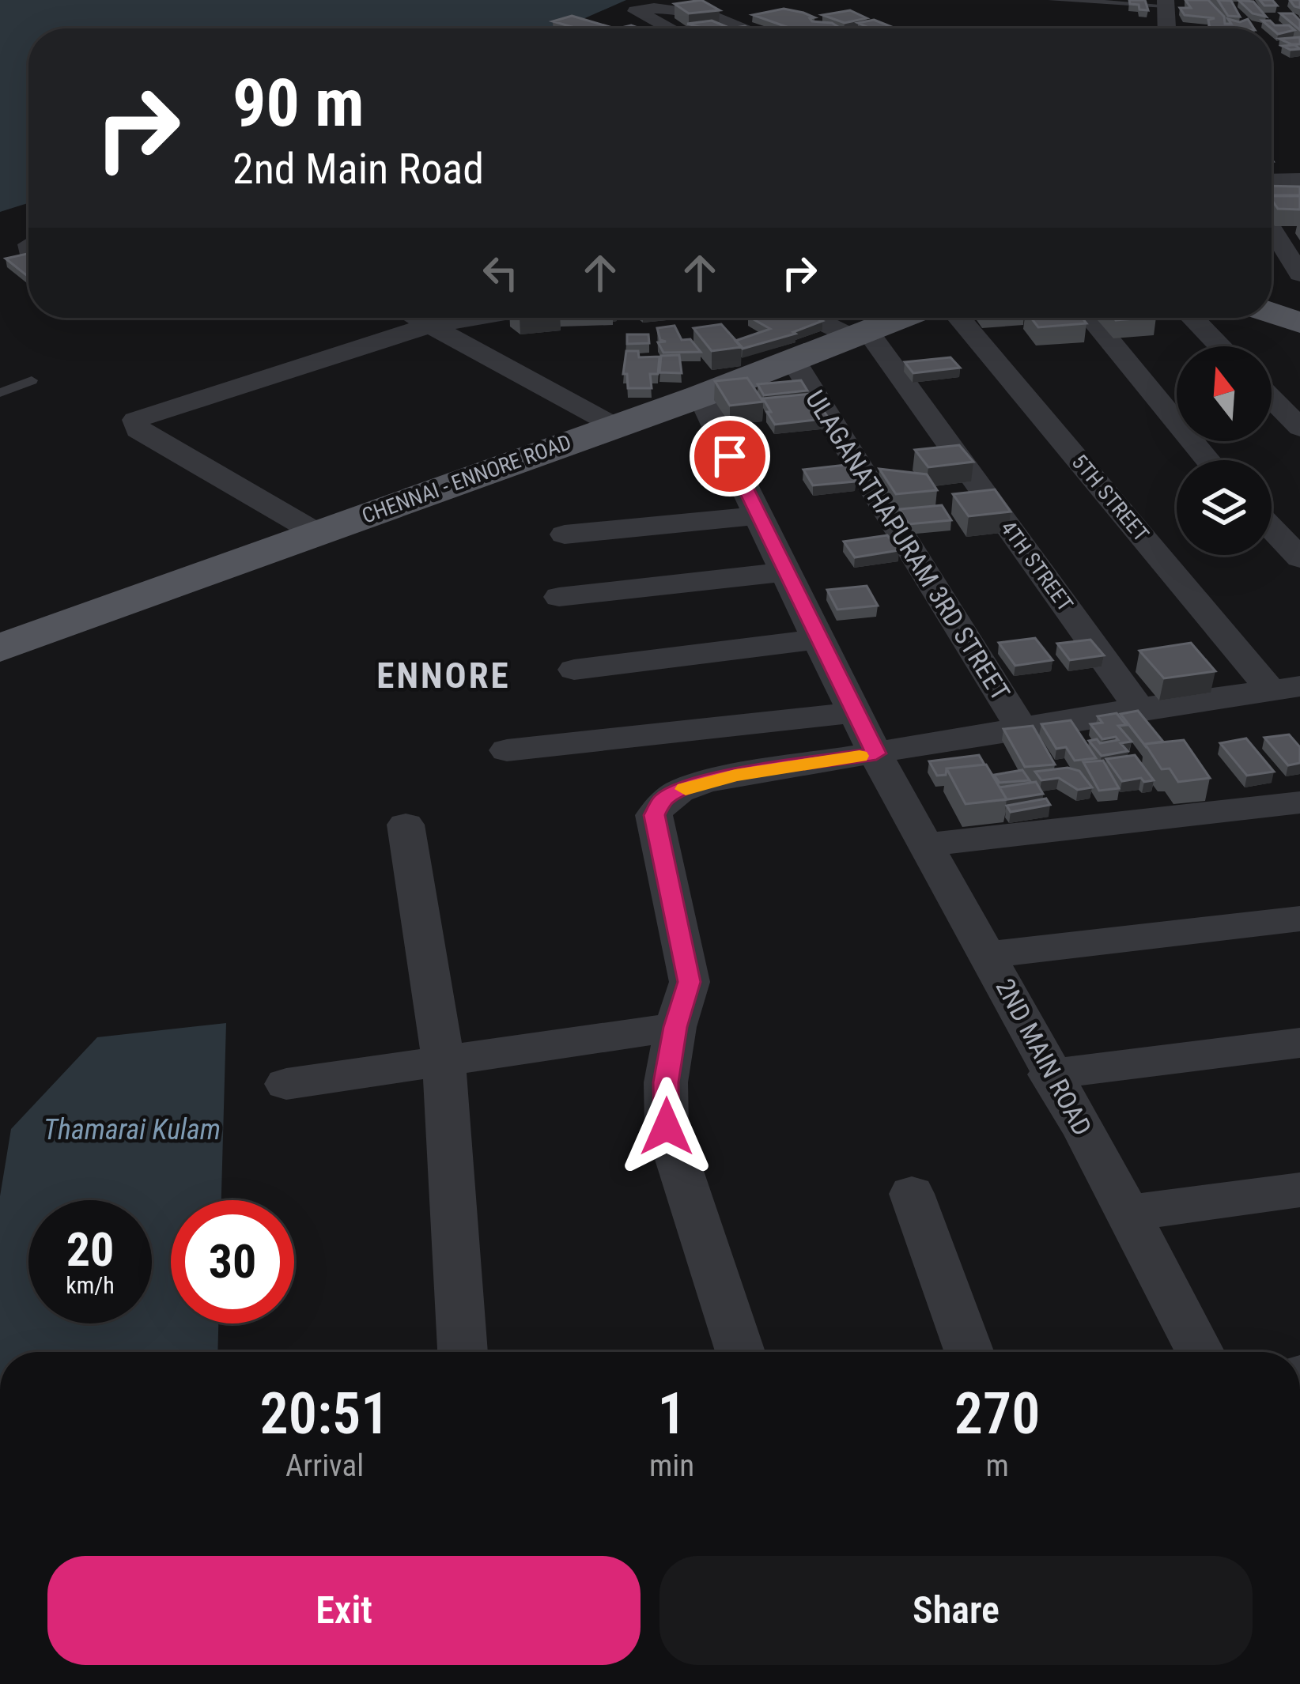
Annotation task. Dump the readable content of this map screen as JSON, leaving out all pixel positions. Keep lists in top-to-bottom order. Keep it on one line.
{"streets":{"main road":["CHENNAI - ENNORE ROAD"],"street":["5TH STREET","ULAGANATHAPURAM 3RD STREET","4TH STREET","2ND MAIN ROAD"]},"crossings":[["CHENNAI - ENNORE ROAD","ULAGANATHAPURAM 3RD STREET"],["CHENNAI - ENNORE ROAD","4TH STREET"],["CHENNAI - ENNORE ROAD","2ND MAIN ROAD"]],"districts":["ENNORE"],"water":["Thamarai Kulam"],"north":"top","page":{"turn":["90 m","2nd Main Road"],"speed":"20 km/h","limit":"30","eta":["20:51","Arrival","1","min","270","m"],"buttons":["Exit","Share"]}}
